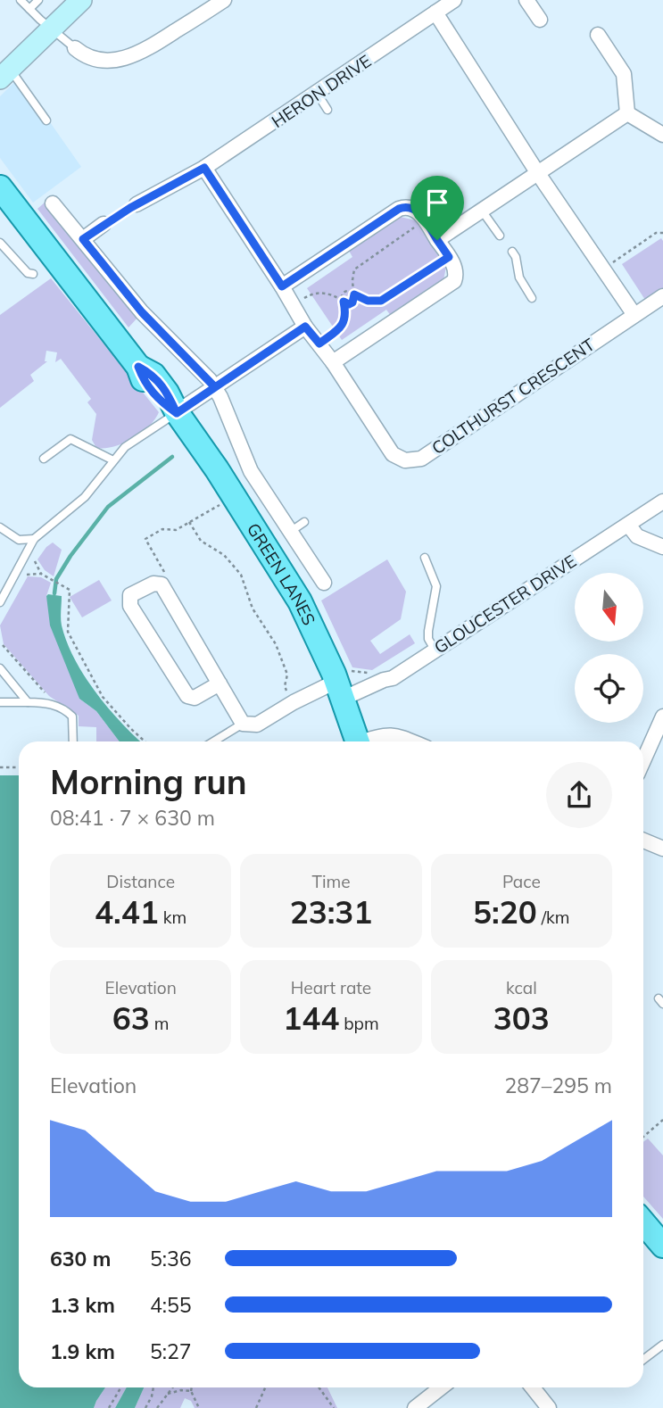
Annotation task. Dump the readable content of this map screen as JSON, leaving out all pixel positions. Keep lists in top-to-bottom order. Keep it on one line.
{"streets":{"main road":["GREEN LANES"],"street":["HERON DRIVE","COLTHURST CRESCENT","GLOUCESTER DRIVE"]},"crossings":[["GREEN LANES","GLOUCESTER DRIVE"]],"north":"bottom","page":{"heading":["Morning run","08:41 · 7 × 630 m"],"stats":[["Distance","4.41 km"],["Time","23:31"],["Pace","5:20 /km"],["Elevation","63 m"],["Heart rate","144 bpm"],["kcal","303"]],"chart":["Elevation","287–295 m"],"list":[{"name":"630 m","note":"5:36"},{"name":"1.3 km","note":"4:55"},{"name":"1.9 km","note":"5:27"}]}}
